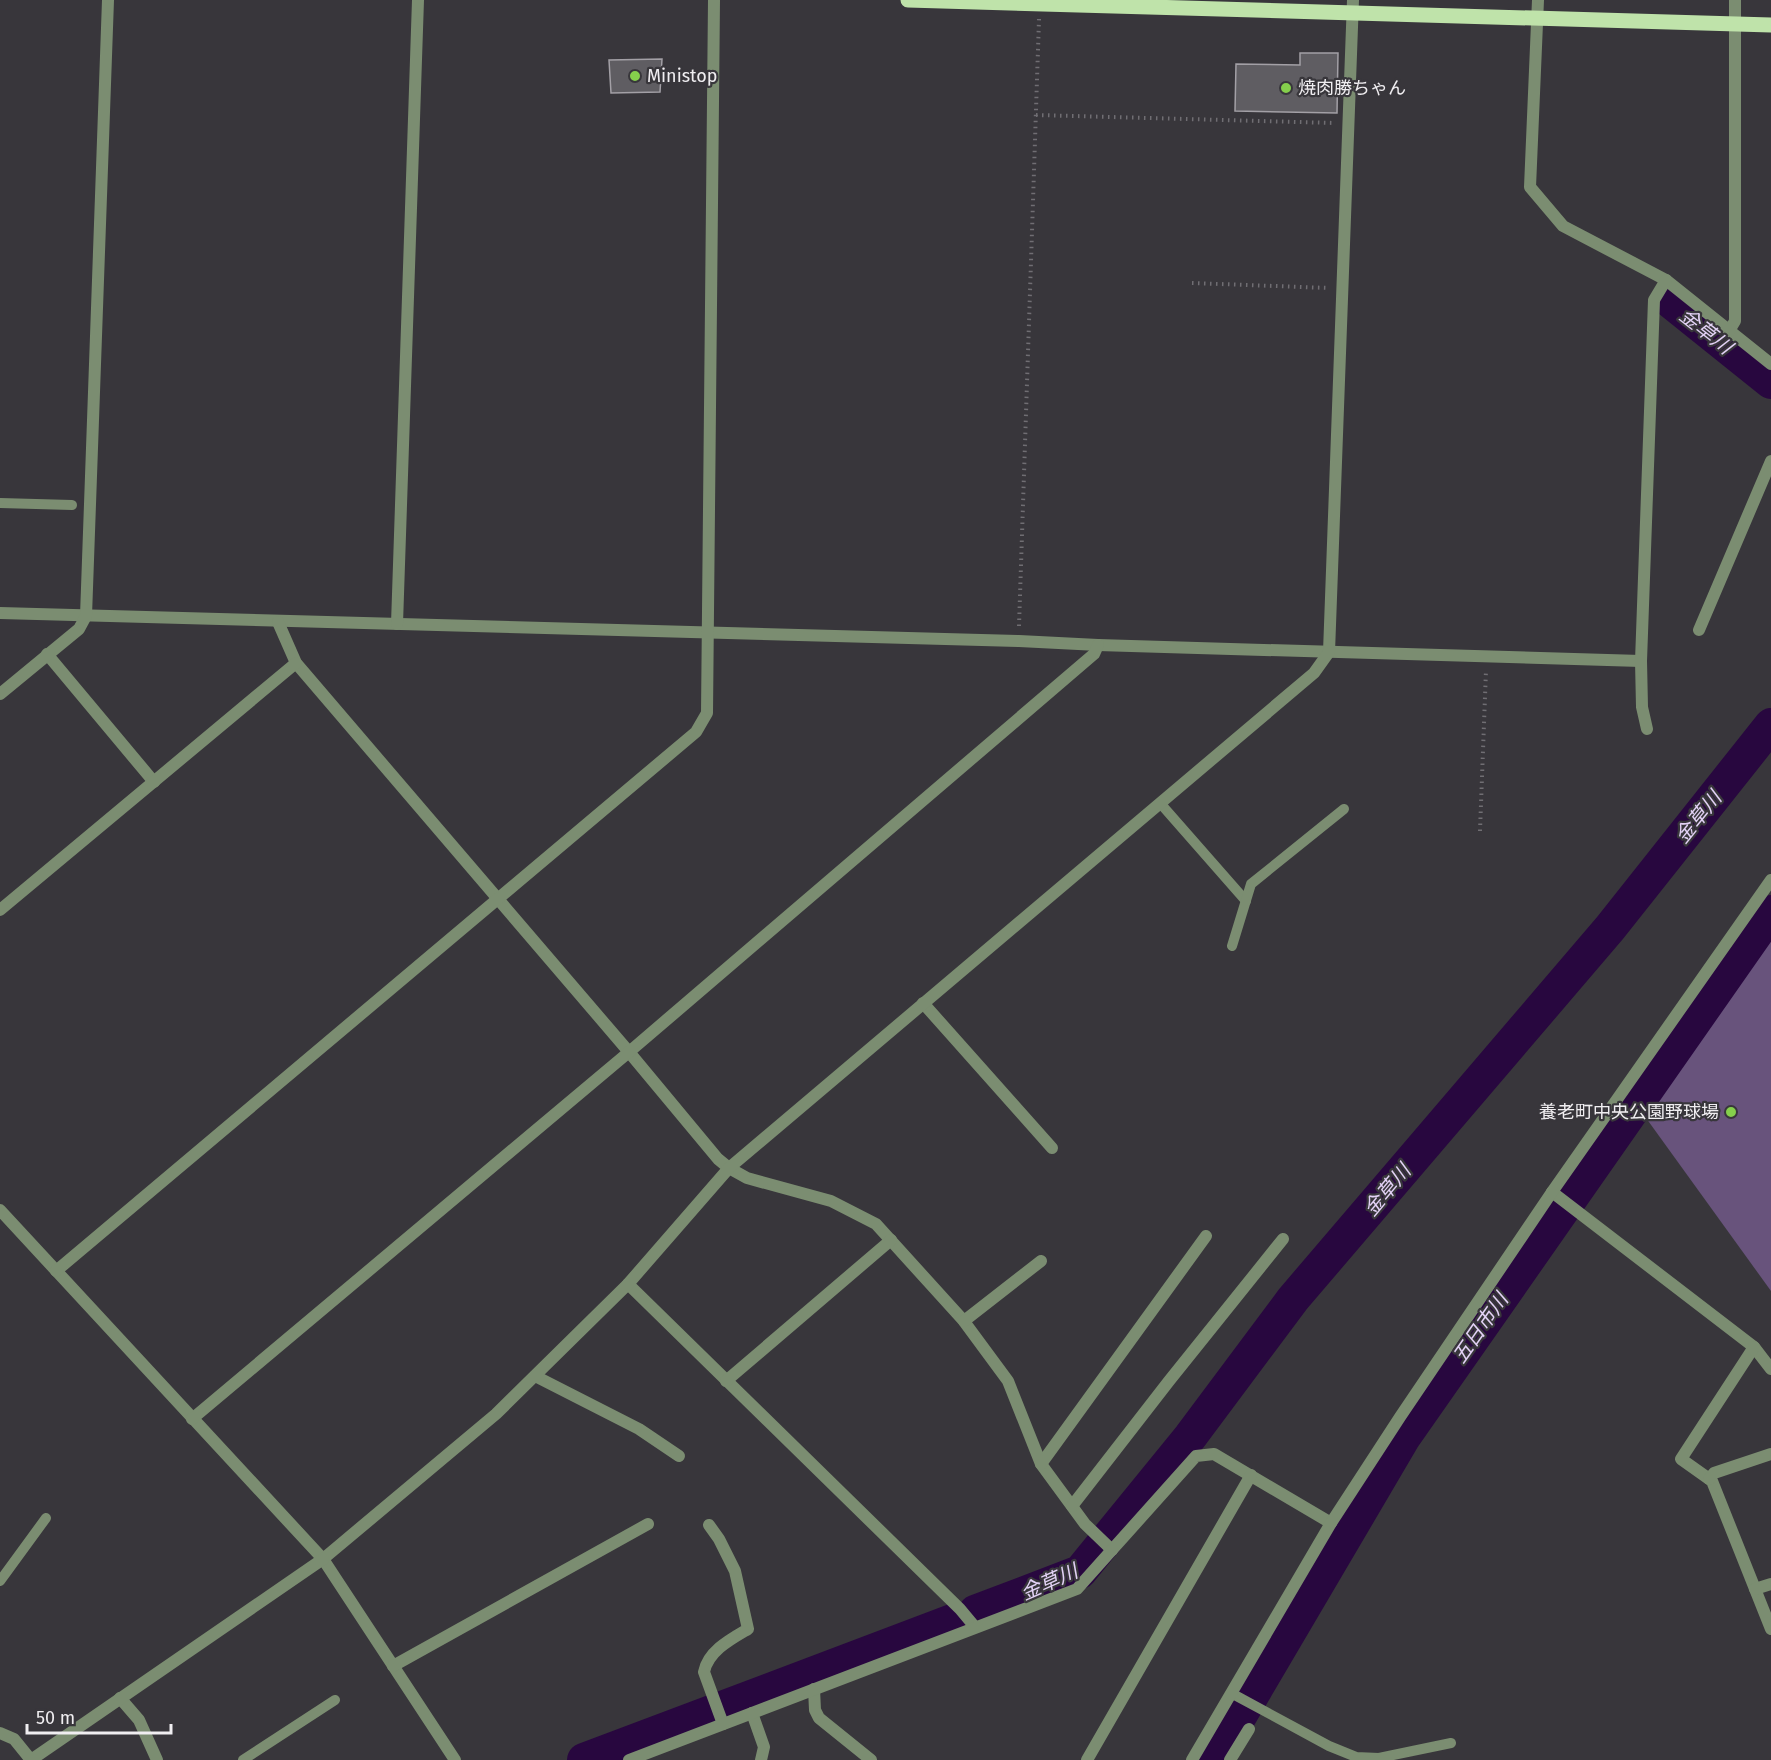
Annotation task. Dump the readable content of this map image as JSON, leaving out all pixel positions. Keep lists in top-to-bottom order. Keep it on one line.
{"water":["金草川","五日市川"],"places":["Ministop","焼肉勝ちゃん","養老町中央公園野球場"],"scale_bar":"50 m"}
